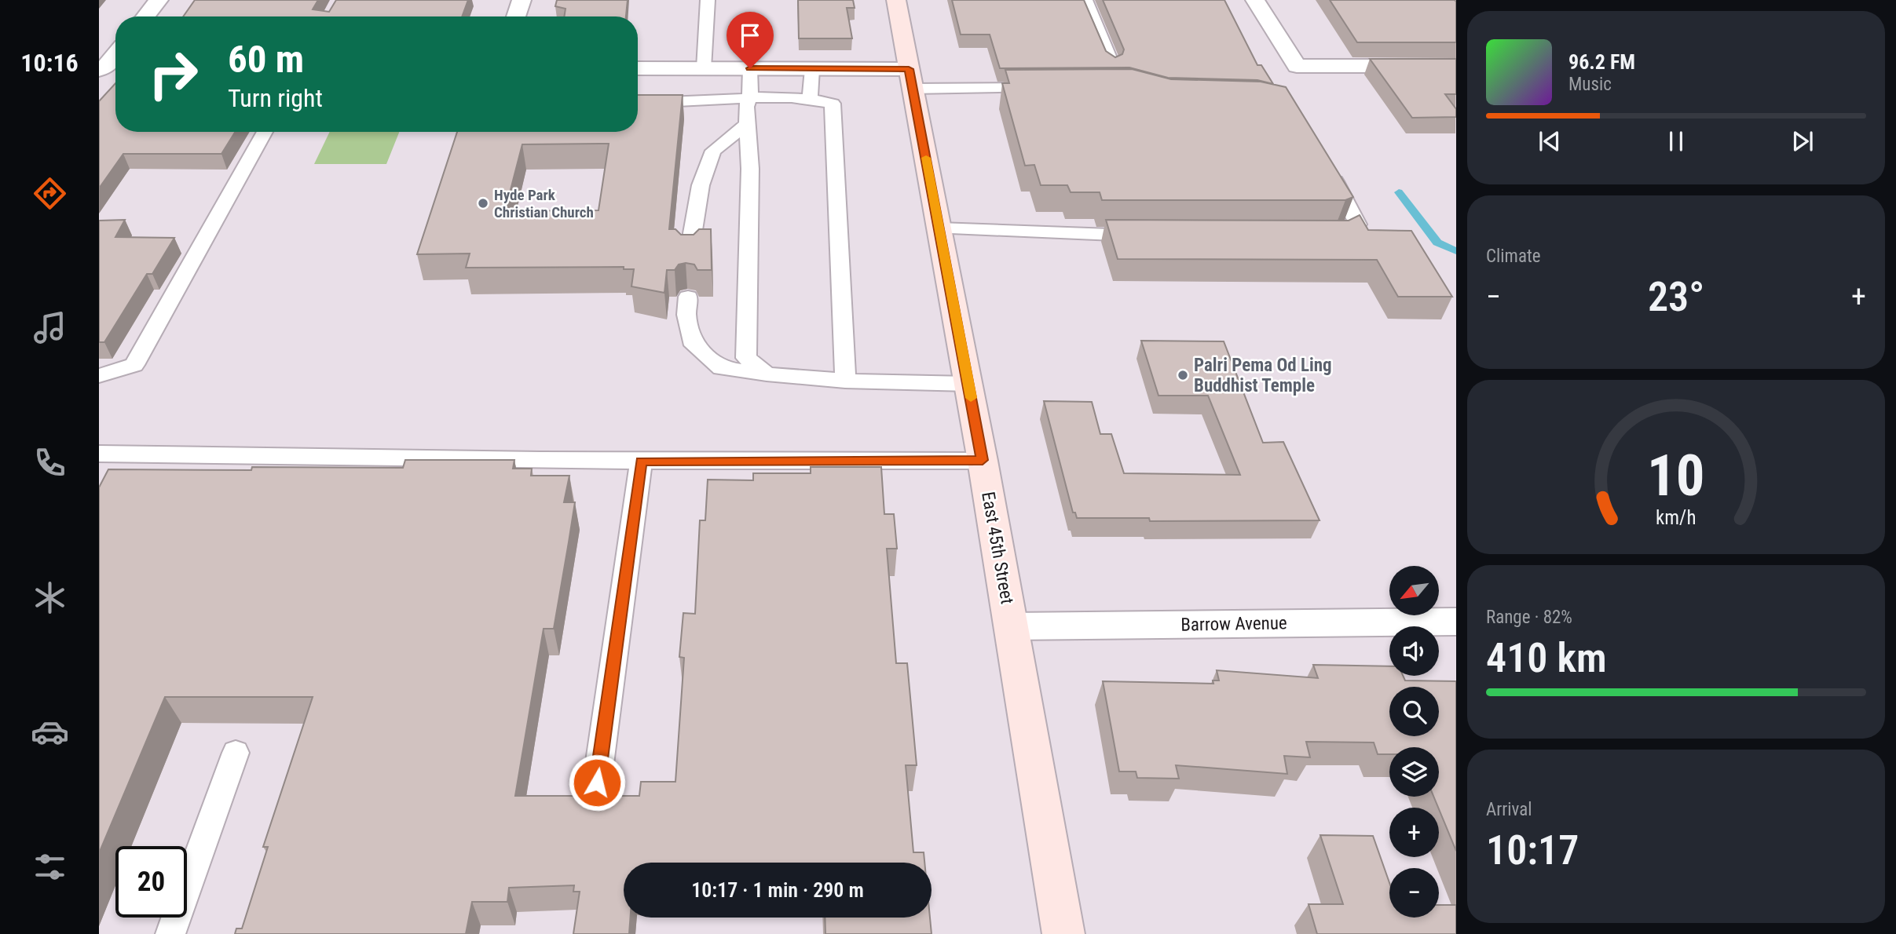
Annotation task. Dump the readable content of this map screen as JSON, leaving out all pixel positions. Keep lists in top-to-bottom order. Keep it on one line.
{"streets":{"main road":["East 45th Street"],"street":["Barrow Avenue"]},"crossings":[["East 45th Street","Barrow Avenue"]],"places":["Hyde Park Christian Church","Palri Pema Od Ling Buddhist Temple"],"north":"bottom left","page":{"tabs":"10:16","turn":["60 m","Turn right"],"song":["96.2 FM","Music"],"tile":["Climate",["Range · 82%","410 km"],["Arrival","10:17"]],"heat":["−","23°","+"],"map_buttons":["+","−"],"limit":"20","trip":"10:17 · 1 min · 290 m","gauge":["10","km/h"]}}
